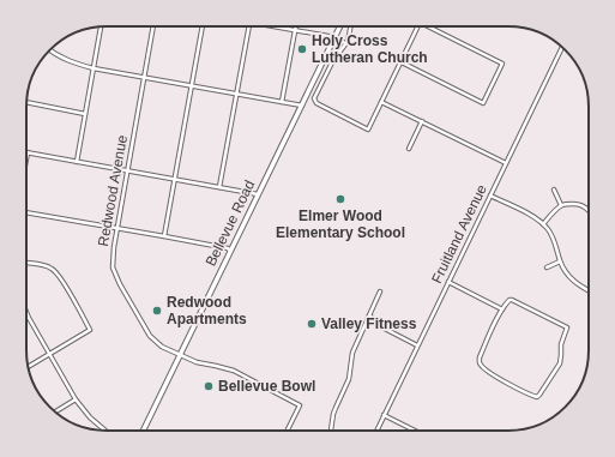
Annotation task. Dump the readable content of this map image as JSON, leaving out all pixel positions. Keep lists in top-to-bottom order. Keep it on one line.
{"streets":{"main road":["Bellevue Road"],"street":["Redwood Avenue","Fruitland Avenue"]},"crossings":[["Redwood Avenue","Bellevue Road"]],"places":["Holy Cross Lutheran Church","Elmer Wood Elementary School","Redwood Apartments","Valley Fitness","Bellevue Bowl"]}
